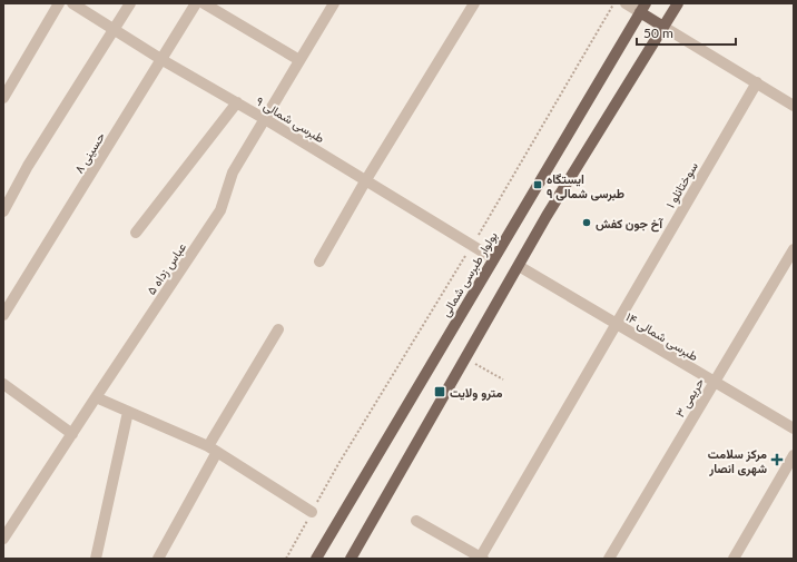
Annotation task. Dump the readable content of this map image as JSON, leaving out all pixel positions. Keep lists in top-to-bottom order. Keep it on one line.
{"streets":{"main road":["بولوار طبرسی شمالی"],"street":["طبرسی شمالی ۹","حسینی ۸","سوختانلو ۱","عباس زداه ۵","طبرسی شمالی ۱۴","حریمی ۳"]},"crossings":[["طبرسی شمالی ۹","حسینی ۸"],["طبرسی شمالی ۹","عباس زداه ۵"],["طبرسی شمالی ۹","بولوار طبرسی شمالی"],["سوختانلو ۱","طبرسی شمالی ۱۴"],["طبرسی شمالی ۱۴","حریمی ۳"]],"places":{"transit":["ایستگاه طبرسی شمالی ۹","مترو ولایت"],"other":["آخ جون کفش"],"health":["مرکز سلامت شهری انصار"]},"scale_bar":"50 m"}
